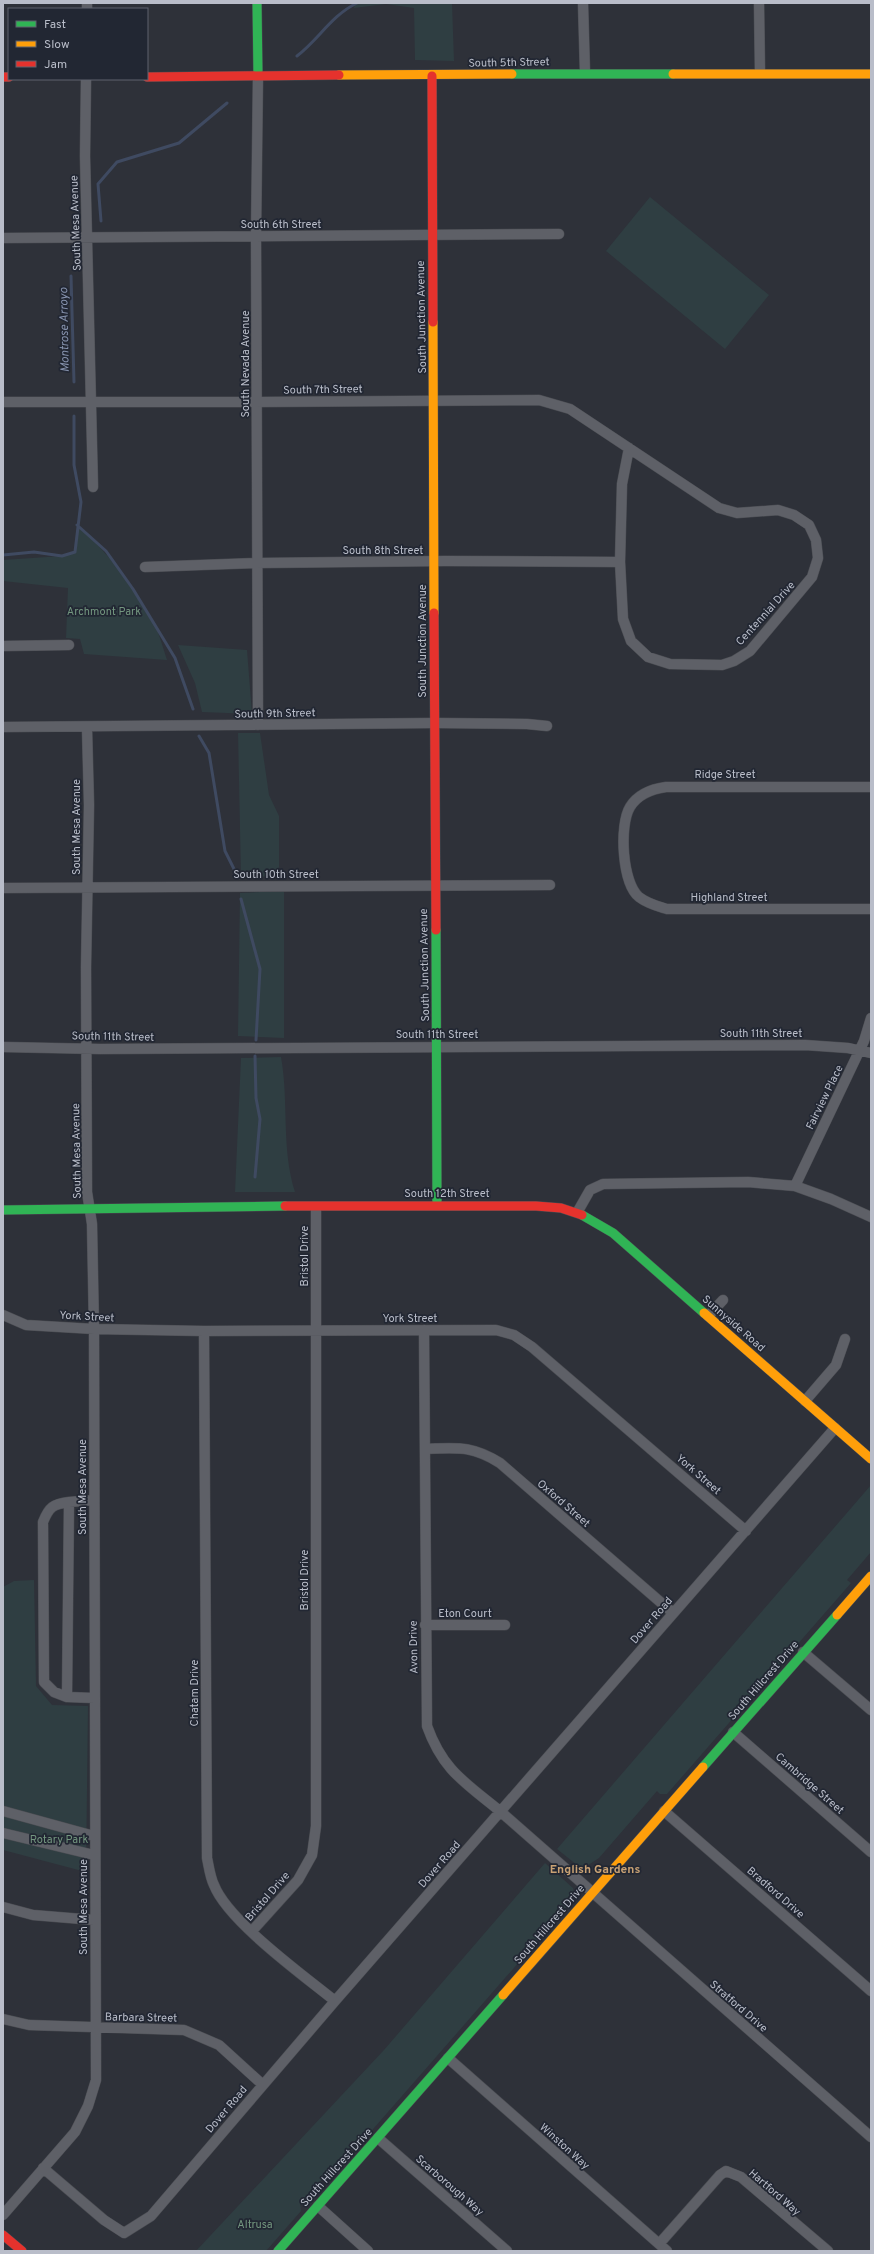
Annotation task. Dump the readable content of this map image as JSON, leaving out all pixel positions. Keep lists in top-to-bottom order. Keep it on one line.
{"streets":{"street":["South 5th Street","South Mesa Avenue","South 6th Street","South Junction Avenue","South Nevada Avenue","South 7th Street","South 8th Street","Centennial Drive","South 9th Street","Ridge Street","South 10th Street","Highland Street","South 11th Street","Fairview Place","South 12th Street","Bristol Drive","York Street","Sunnyside Road","Oxford Street","Eton Court","Dover Road","Avon Drive","South Hillcrest Drive","Chatam Drive","Cambridge Street","Bradford Drive","Stratford Drive","Barbara Street","Winston Way","Scarborough Way","Hartford Way"]},"crossings":[["South 5th Street","South Junction Avenue"],["South 5th Street","South Nevada Avenue"],["South Mesa Avenue","South 6th Street"],["South Mesa Avenue","South 7th Street"],["South Mesa Avenue","South 9th Street"],["South Mesa Avenue","South 10th Street"],["South Mesa Avenue","South 11th Street"],["South Mesa Avenue","South 12th Street"],["South Mesa Avenue","York Street"],["South Mesa Avenue","Dover Road"],["South Mesa Avenue","Barbara Street"],["South 6th Street","South Junction Avenue"],["South 6th Street","South Nevada Avenue"],["South Junction Avenue","South 7th Street"],["South Junction Avenue","South 8th Street"],["South Junction Avenue","South 9th Street"],["South Junction Avenue","South 10th Street"],["South Junction Avenue","South 11th Street"],["South Junction Avenue","South 12th Street"],["South Nevada Avenue","South 7th Street"],["South Nevada Avenue","South 8th Street"],["South Nevada Avenue","South 9th Street"],["South 7th Street","Centennial Drive"],["South 8th Street","Centennial Drive"],["Ridge Street","Highland Street"],["South 11th Street","Fairview Place"],["South 12th Street","Bristol Drive"],["South 12th Street","Sunnyside Road"],["Bristol Drive","York Street"],["Bristol Drive","Chatam Drive"],["York Street","Dover Road"],["York Street","Avon Drive"],["York Street","Chatam Drive"],["Sunnyside Road","Dover Road"],["Oxford Street","Dover Road"],["Oxford Street","Avon Drive"],["Eton Court","Avon Drive"],["Dover Road","Avon Drive"],["Dover Road","Chatam Drive"],["Dover Road","Barbara Street"],["Avon Drive","South Hillcrest Drive"],["Avon Drive","Stratford Drive"],["South Hillcrest Drive","Cambridge Street"],["South Hillcrest Drive","Bradford Drive"],["South Hillcrest Drive","Stratford Drive"],["South Hillcrest Drive","Winston Way"],["South Hillcrest Drive","Scarborough Way"],["Winston Way","Hartford Way"]],"districts":["English Gardens"],"water":["Montrose Arroyo"],"parks":["Archmont Park","Rotary Park","Altrusa"],"legend":["Fast","Slow","Jam"]}
